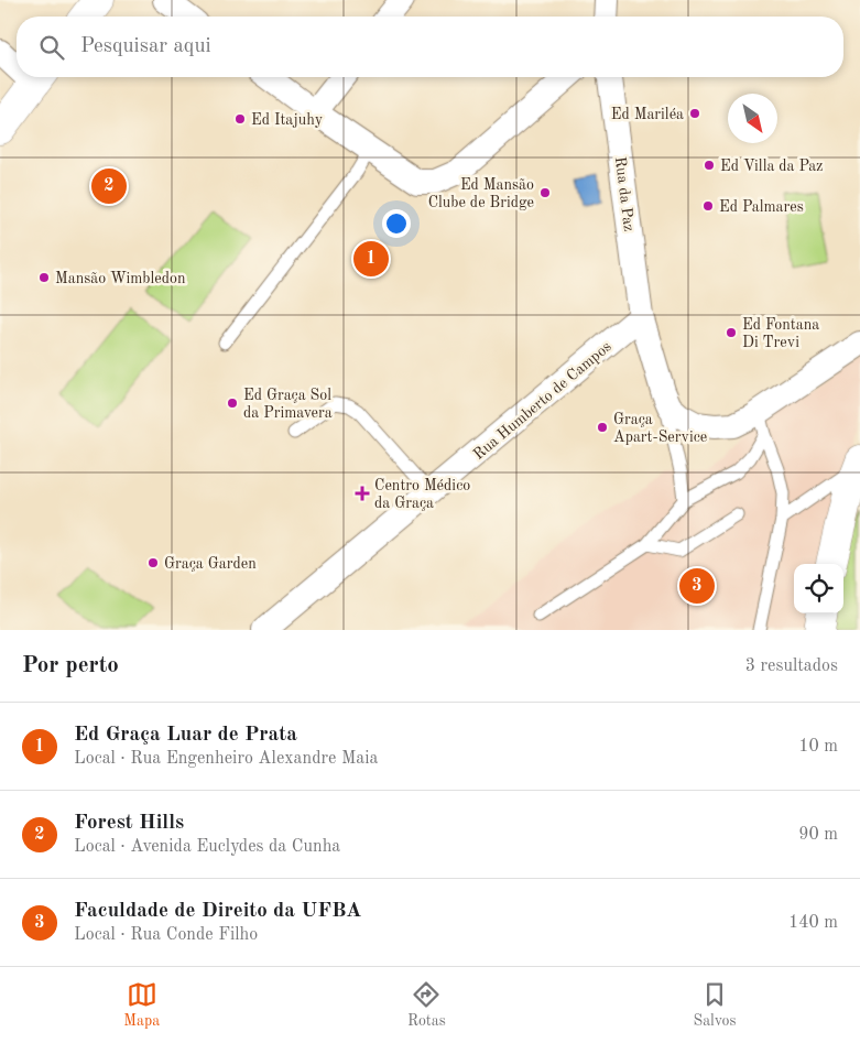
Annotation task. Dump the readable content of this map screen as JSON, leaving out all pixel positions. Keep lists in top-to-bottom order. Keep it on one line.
{"streets":{"street":["Rua da Paz","Rua Humberto de Campos"]},"crossings":[["Rua da Paz","Rua Humberto de Campos"]],"places":{"other":["Ed Mariléa","Ed Itajuhy","Ed Villa da Paz","Ed Mansão Clube de Bridge","Ed Palmares","Mansão Wimbledon","Ed Fontana Di Trevi","Ed Graça Sol da Primavera","Graça Apart-Service","Graça Garden"],"health":["Centro Médico da Graça"]},"north":"bottom right","page":{"search":"Pesquisar aqui","pins":["2","1","3"],"heading":["Por perto","3 resultados"],"list":[{"mark":"1","name":"Ed Graça Luar de Prata","note":"Local · Rua Engenheiro Alexandre Maia","value":"10 m"},{"mark":"2","name":"Forest Hills","note":"Local · Avenida Euclydes da Cunha","value":"90 m"},{"mark":"3","name":"Faculdade de Direito da UFBA","note":"Local · Rua Conde Filho","value":"140 m"}],"nav":["Mapa","Rotas","Salvos"]}}
